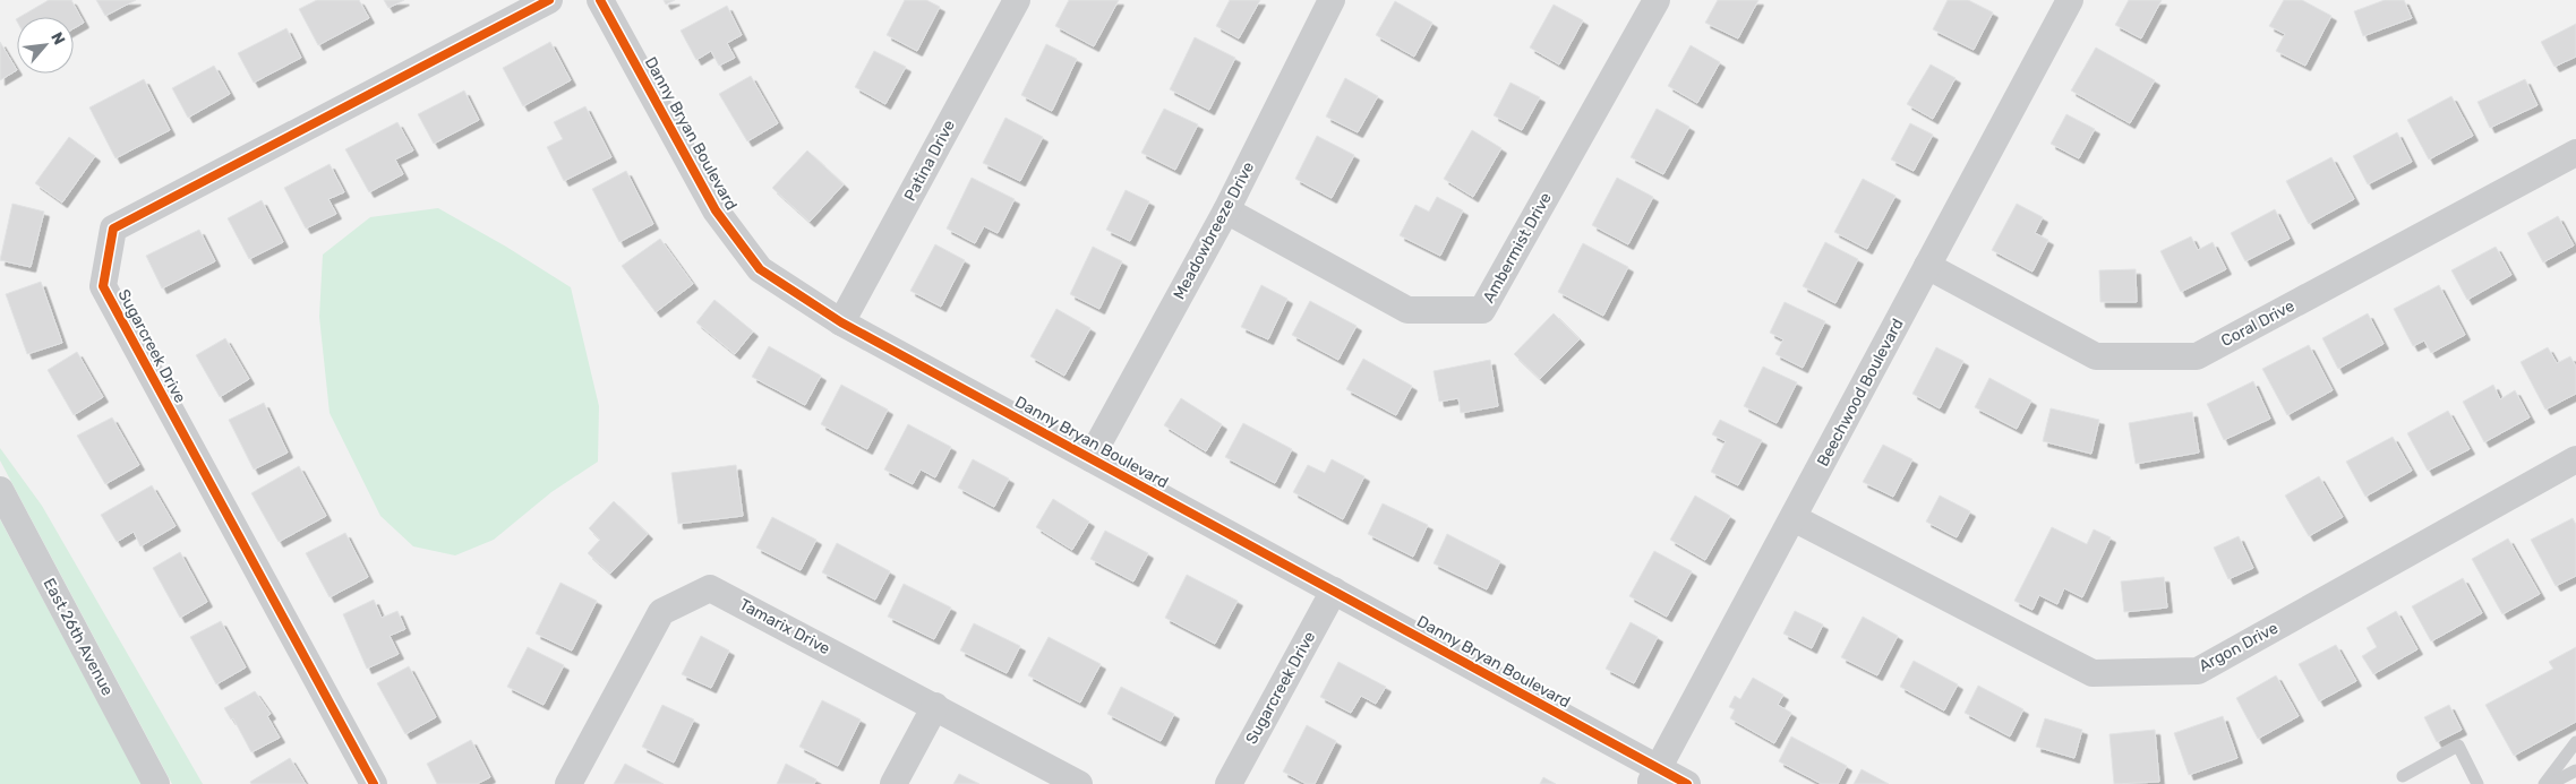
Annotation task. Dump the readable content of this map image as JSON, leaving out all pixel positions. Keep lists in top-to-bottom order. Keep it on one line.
{"streets":{"street":["Danny Bryan Boulevard","Patina Drive","Meadowbreeze Drive","Ambermist Drive","Coral Drive","Sugarcreek Drive","Beechwood Boulevard","Tamarix Drive","East 26th Avenue","Argon Drive"]},"crossings":[["Danny Bryan Boulevard","Patina Drive"],["Danny Bryan Boulevard","Meadowbreeze Drive"],["Danny Bryan Boulevard","Sugarcreek Drive"],["Danny Bryan Boulevard","Beechwood Boulevard"],["Meadowbreeze Drive","Ambermist Drive"],["Coral Drive","Beechwood Boulevard"],["Beechwood Boulevard","Argon Drive"]],"north":"top right"}
